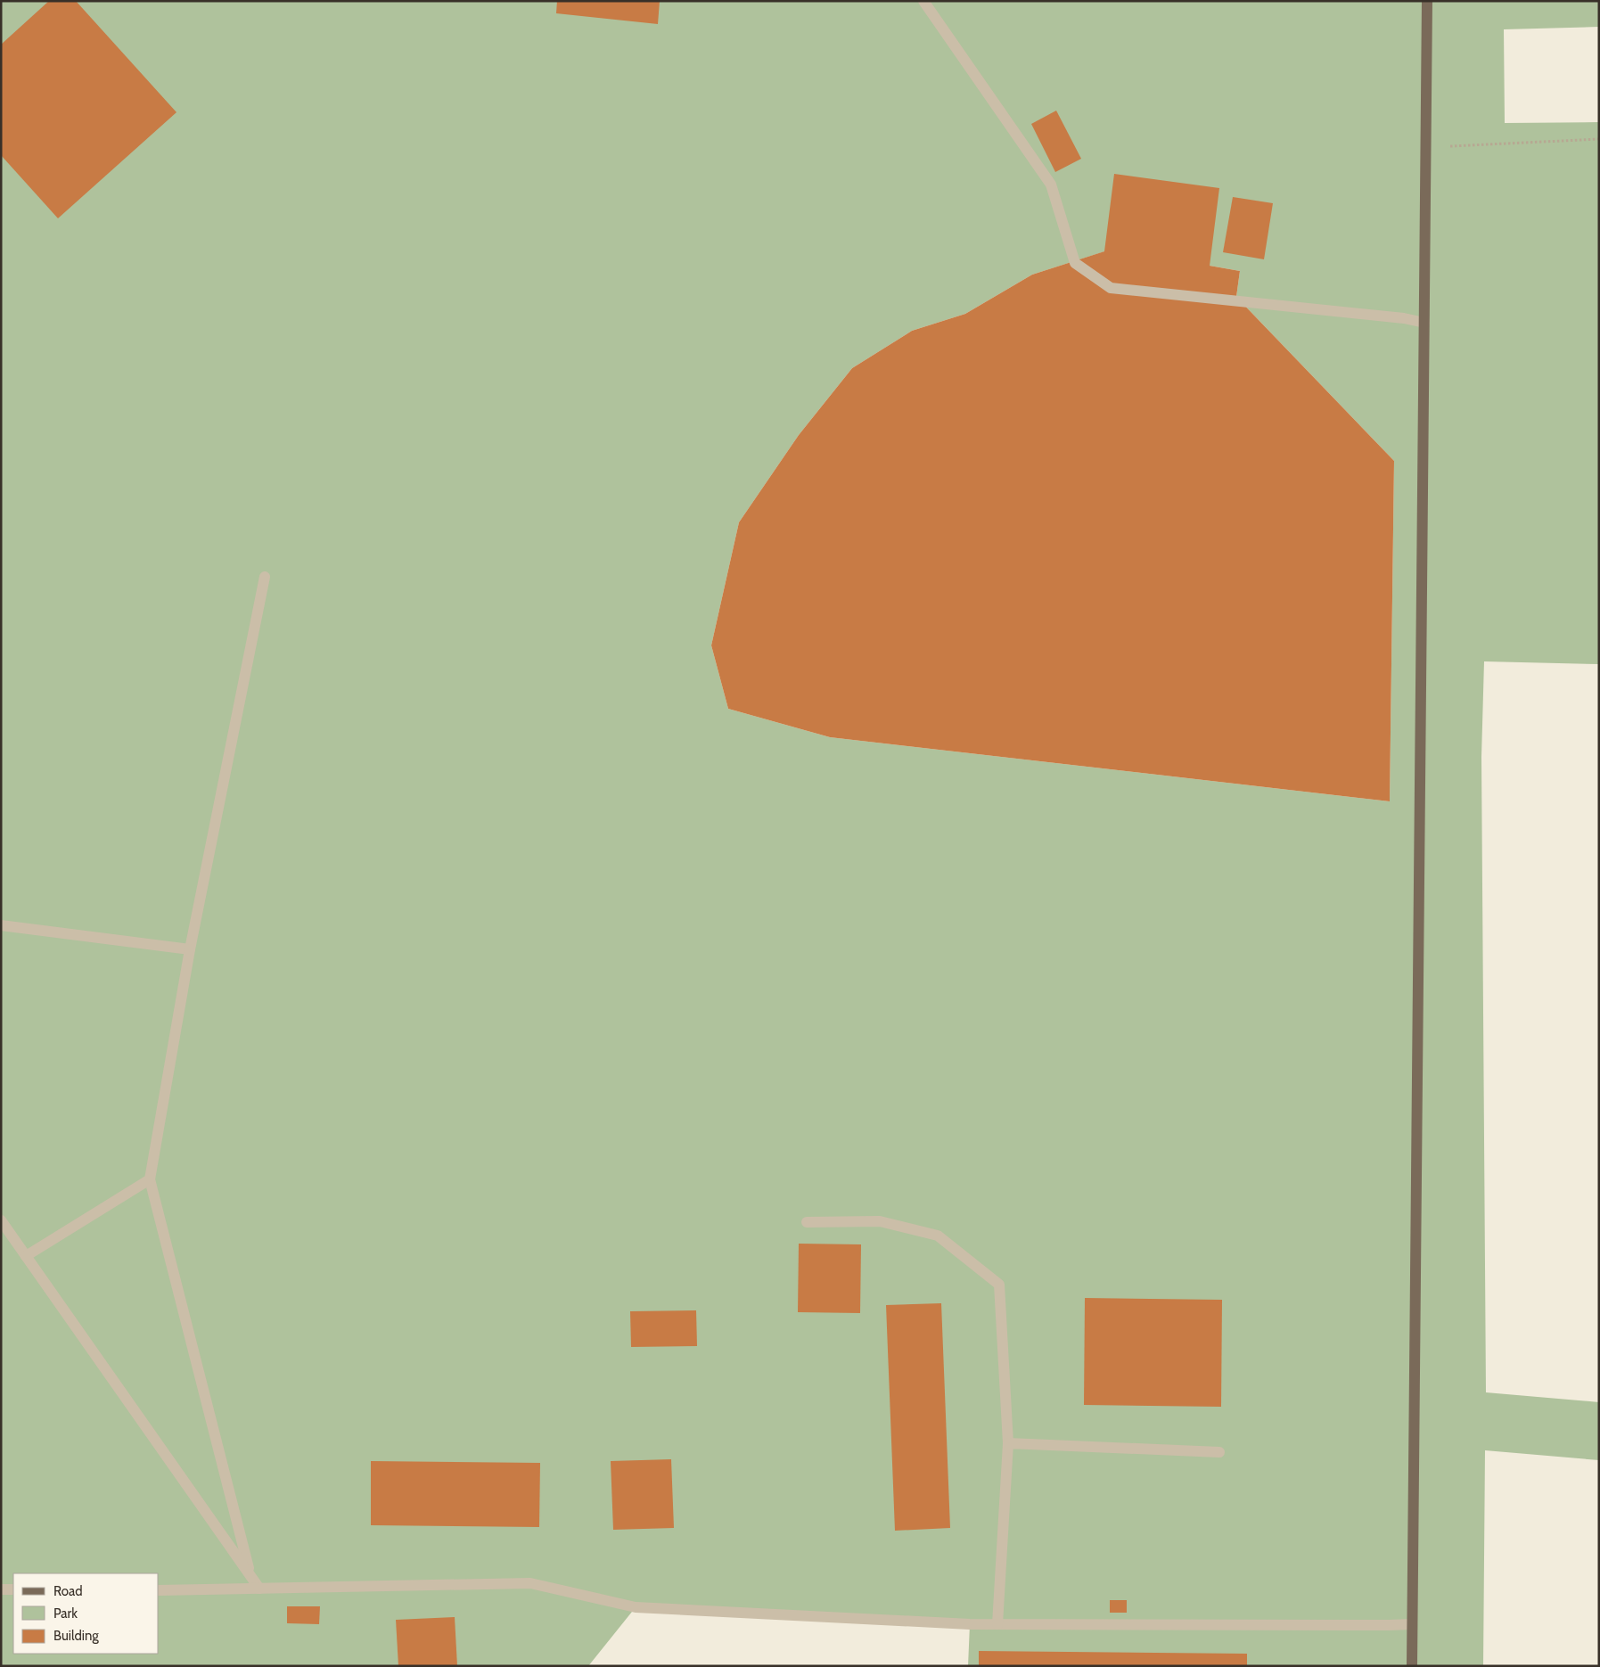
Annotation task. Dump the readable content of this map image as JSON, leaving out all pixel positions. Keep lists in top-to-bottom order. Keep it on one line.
{"legend":["Road","Park","Building"]}
